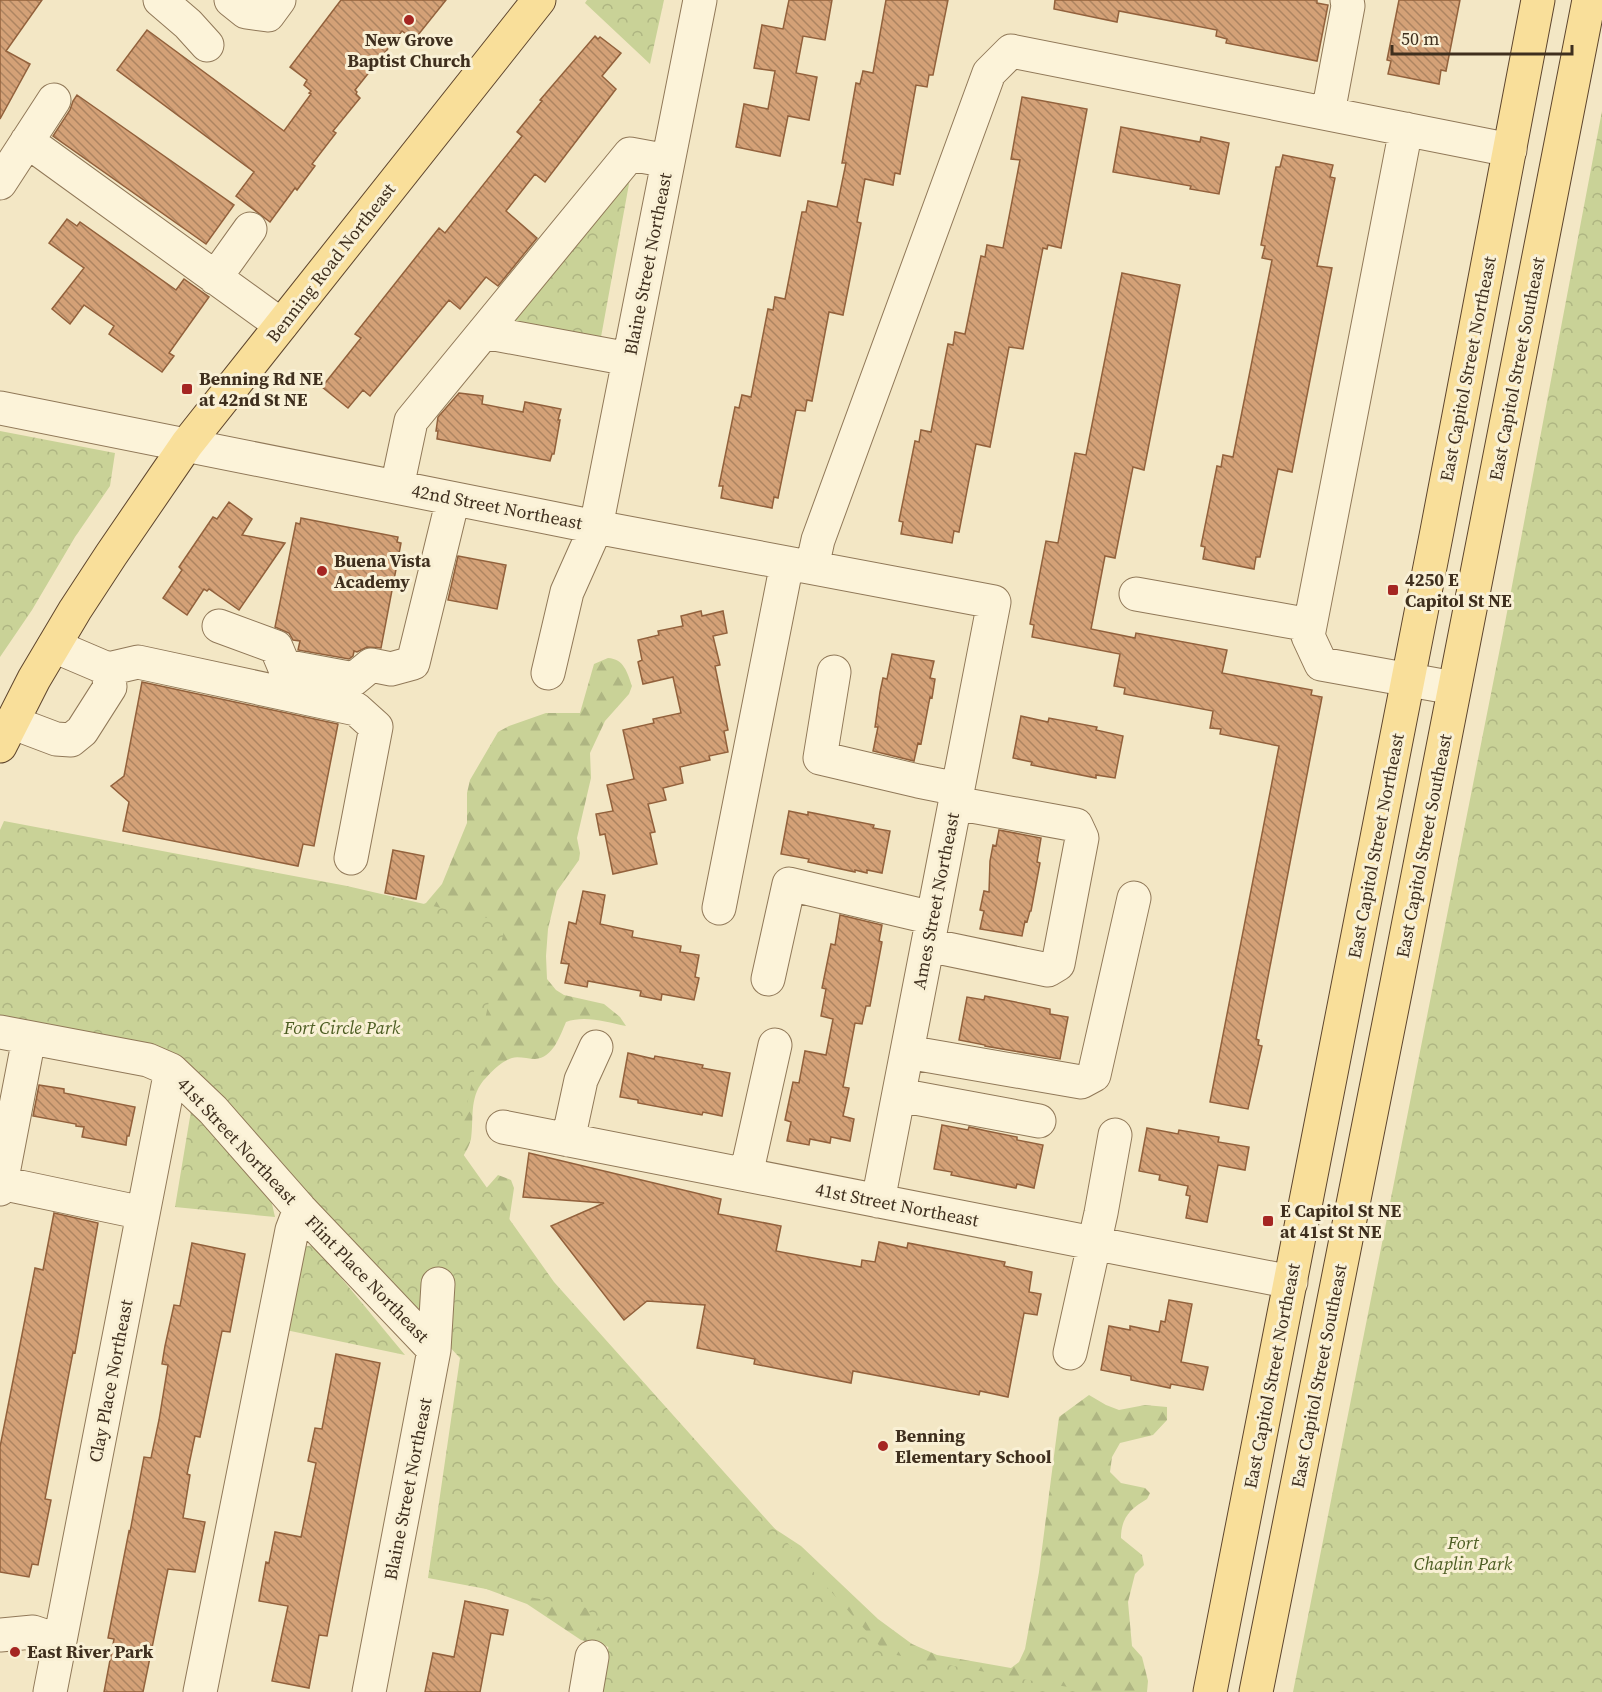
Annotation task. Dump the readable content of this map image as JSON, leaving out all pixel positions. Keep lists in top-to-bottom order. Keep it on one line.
{"streets":{"main road":["Benning Road Northeast","East Capitol Street Northeast","East Capitol Street Southeast"],"street":["Blaine Street Northeast","42nd Street Northeast","Ames Street Northeast","41st Street Northeast","Flint Place Northeast","Clay Place Northeast"]},"crossings":[["Benning Road Northeast","42nd Street Northeast"],["Blaine Street Northeast","42nd Street Northeast"],["Blaine Street Northeast","Flint Place Northeast"],["East Capitol Street Northeast","41st Street Northeast"],["42nd Street Northeast","Ames Street Northeast"],["Ames Street Northeast","41st Street Northeast"],["41st Street Northeast","Flint Place Northeast"],["41st Street Northeast","Clay Place Northeast"]],"parks":["Fort Circle Park","Fort Chaplin Park"],"places":{"other":["New Grove Baptist Church","Buena Vista Academy","Benning Elementary School","East River Park"],"transit":["Benning Rd NE at 42nd St NE","4250 E Capitol St NE","E Capitol St NE at 41st St NE"]},"scale_bar":"50 m"}
